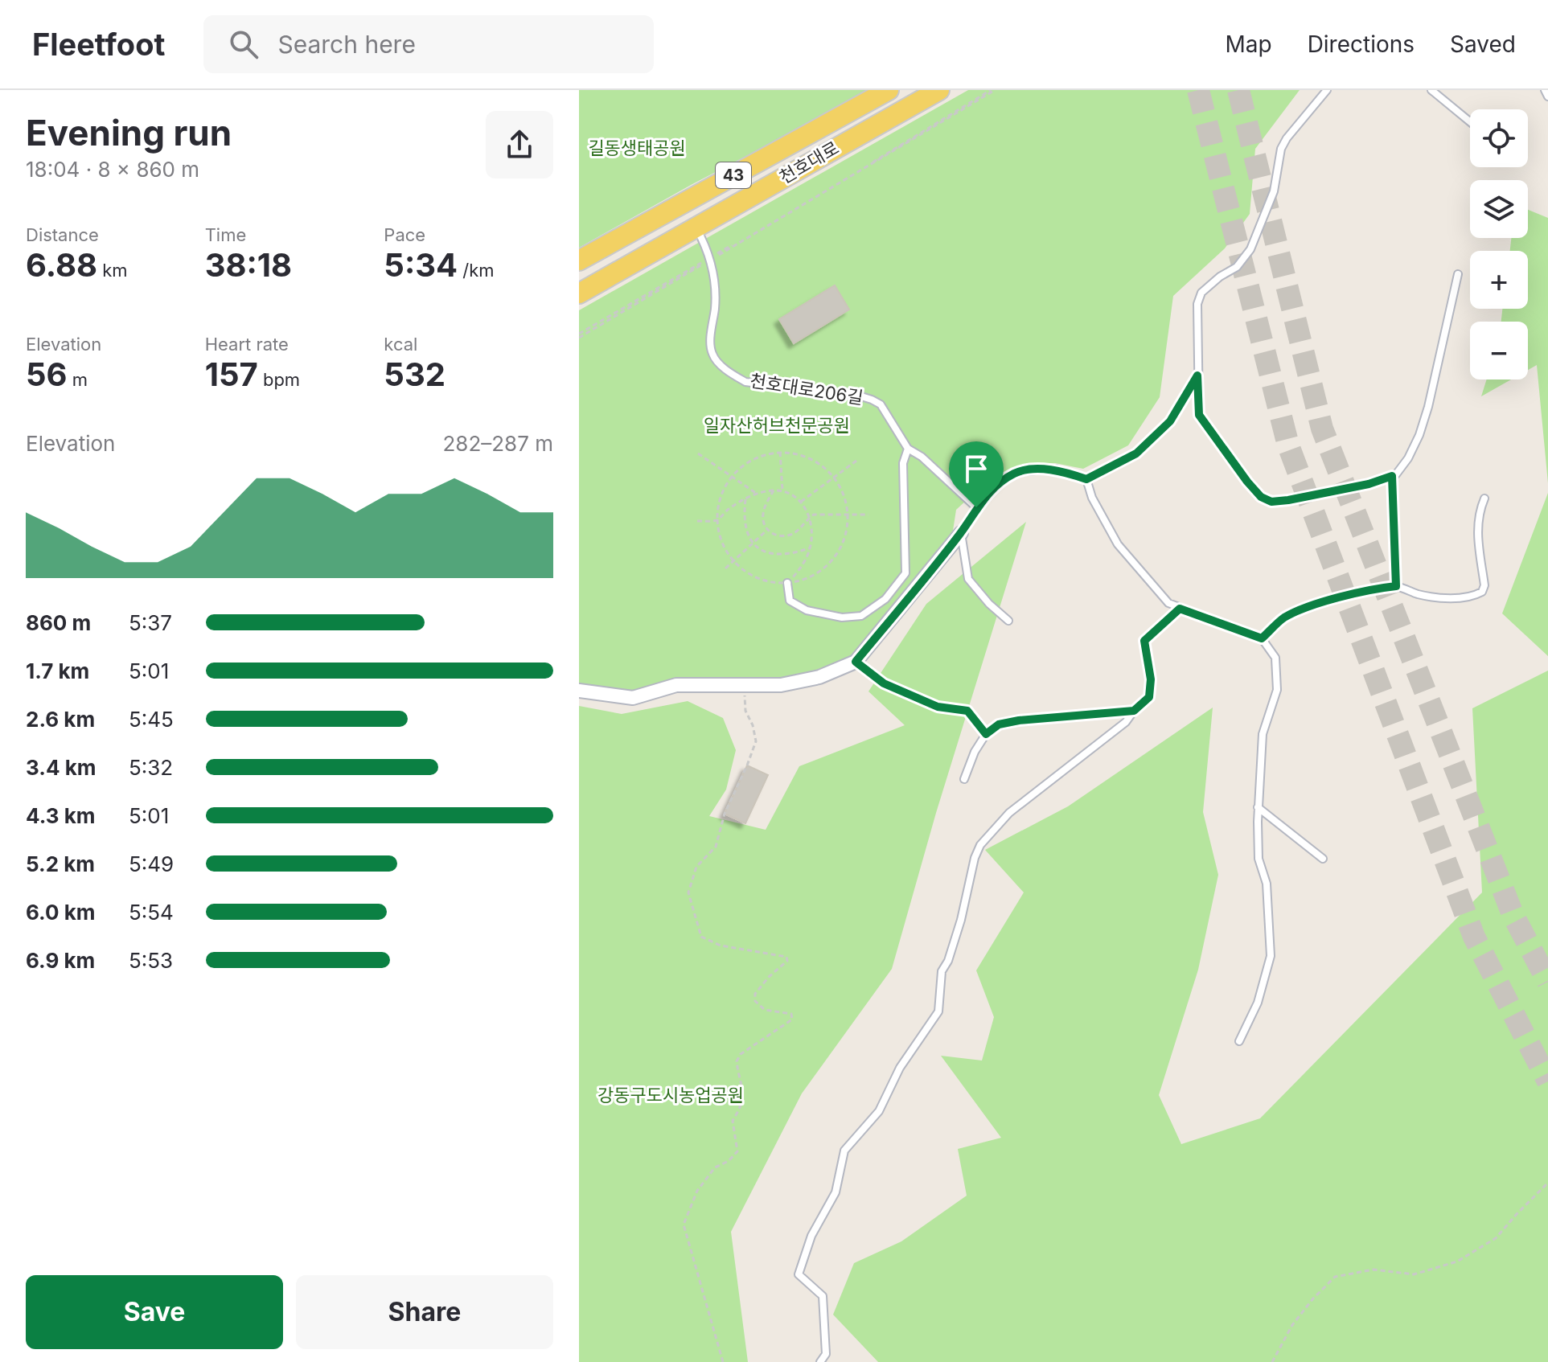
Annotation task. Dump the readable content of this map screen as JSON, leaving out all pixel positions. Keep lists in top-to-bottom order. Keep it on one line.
{"streets":{"main road":["천호대로","43"],"lane":["천호대로206길"]},"crossings":[["천호대로","천호대로206길"]],"parks":["길동생태공원","일자산허브천문공원","강동구도시농업공원"],"page":{"header":"Fleetfoot","search":"Search here","nav":["Map","Directions","Saved"],"heading":["Evening run","18:04 · 8 × 860 m"],"map_buttons":["+","−"],"stats":[["Distance","6.88 km"],["Time","38:18"],["Pace","5:34 /km"],["Elevation","56 m"],["Heart rate","157 bpm"],["kcal","532"]],"chart":["Elevation","282–287 m"],"list":[{"name":"860 m","note":"5:37"},{"name":"1.7 km","note":"5:01"},{"name":"2.6 km","note":"5:45"},{"name":"3.4 km","note":"5:32"},{"name":"4.3 km","note":"5:01"},{"name":"5.2 km","note":"5:49"},{"name":"6.0 km","note":"5:54"},{"name":"6.9 km","note":"5:53"}],"buttons":["Save","Share"]}}
